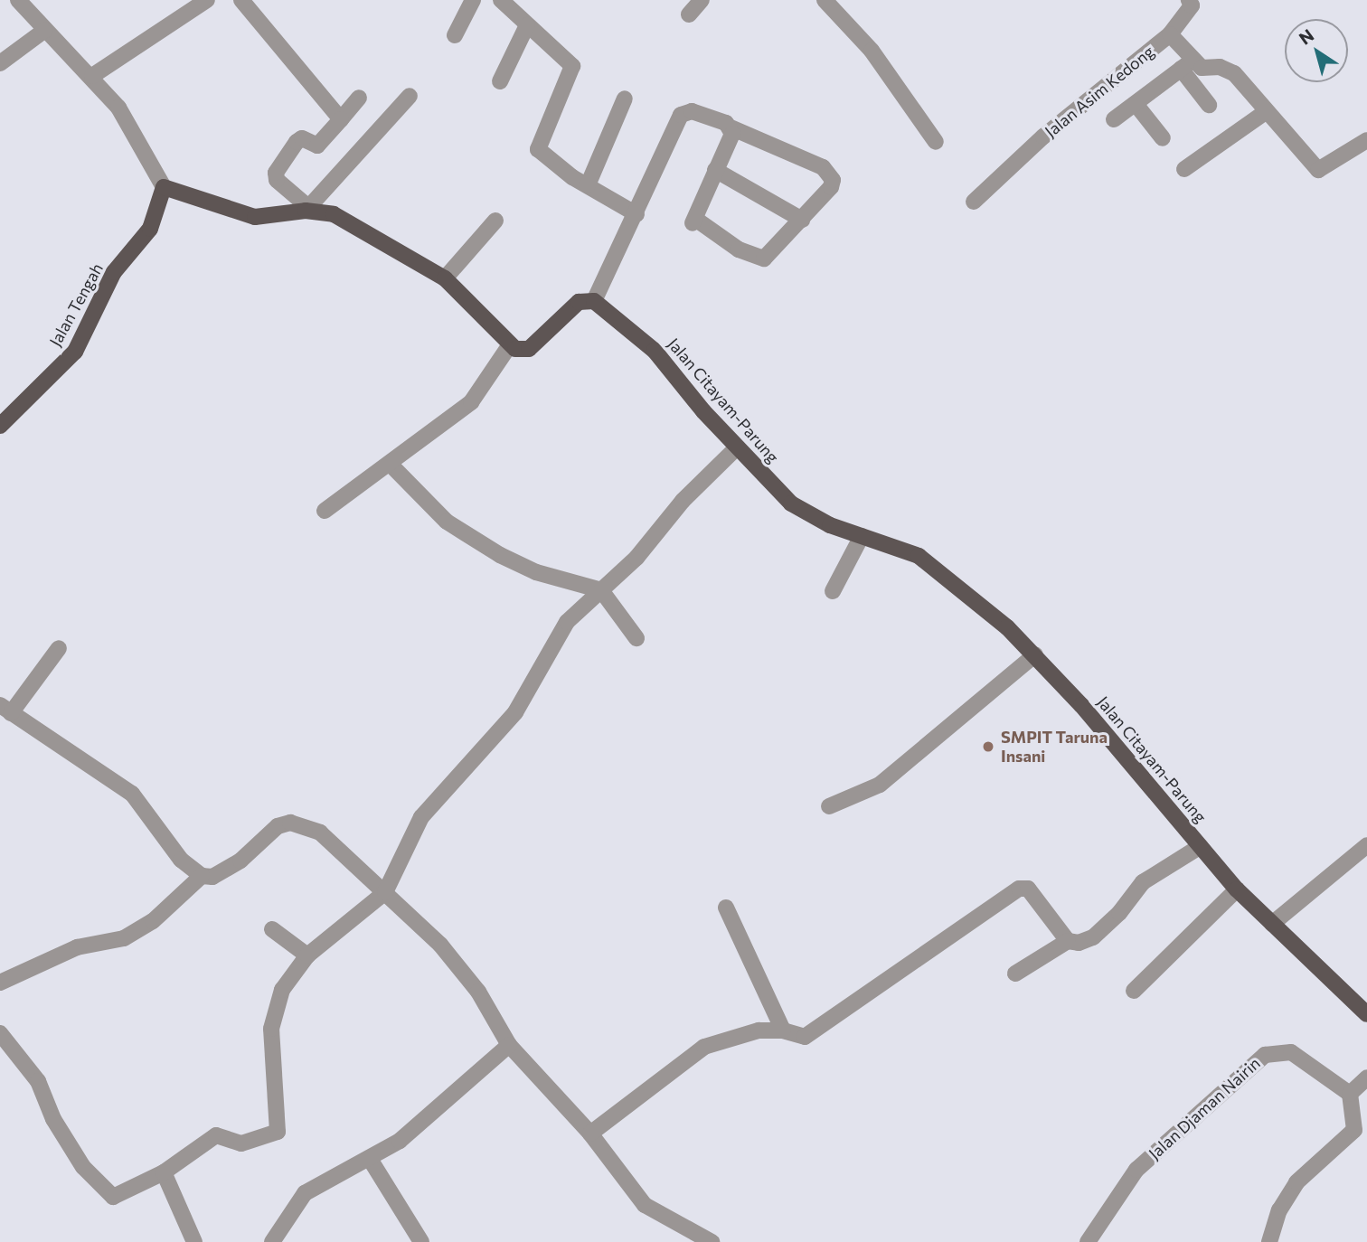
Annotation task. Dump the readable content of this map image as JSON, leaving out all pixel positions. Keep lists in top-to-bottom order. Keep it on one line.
{"streets":{"main road":["Jalan Tengah","Jalan Citayam-Parung"],"street":["Jalan Asim Kedong","Jalan Djaman Nairin"]},"places":["SMPIT Taruna Insani"],"north":"top left"}
